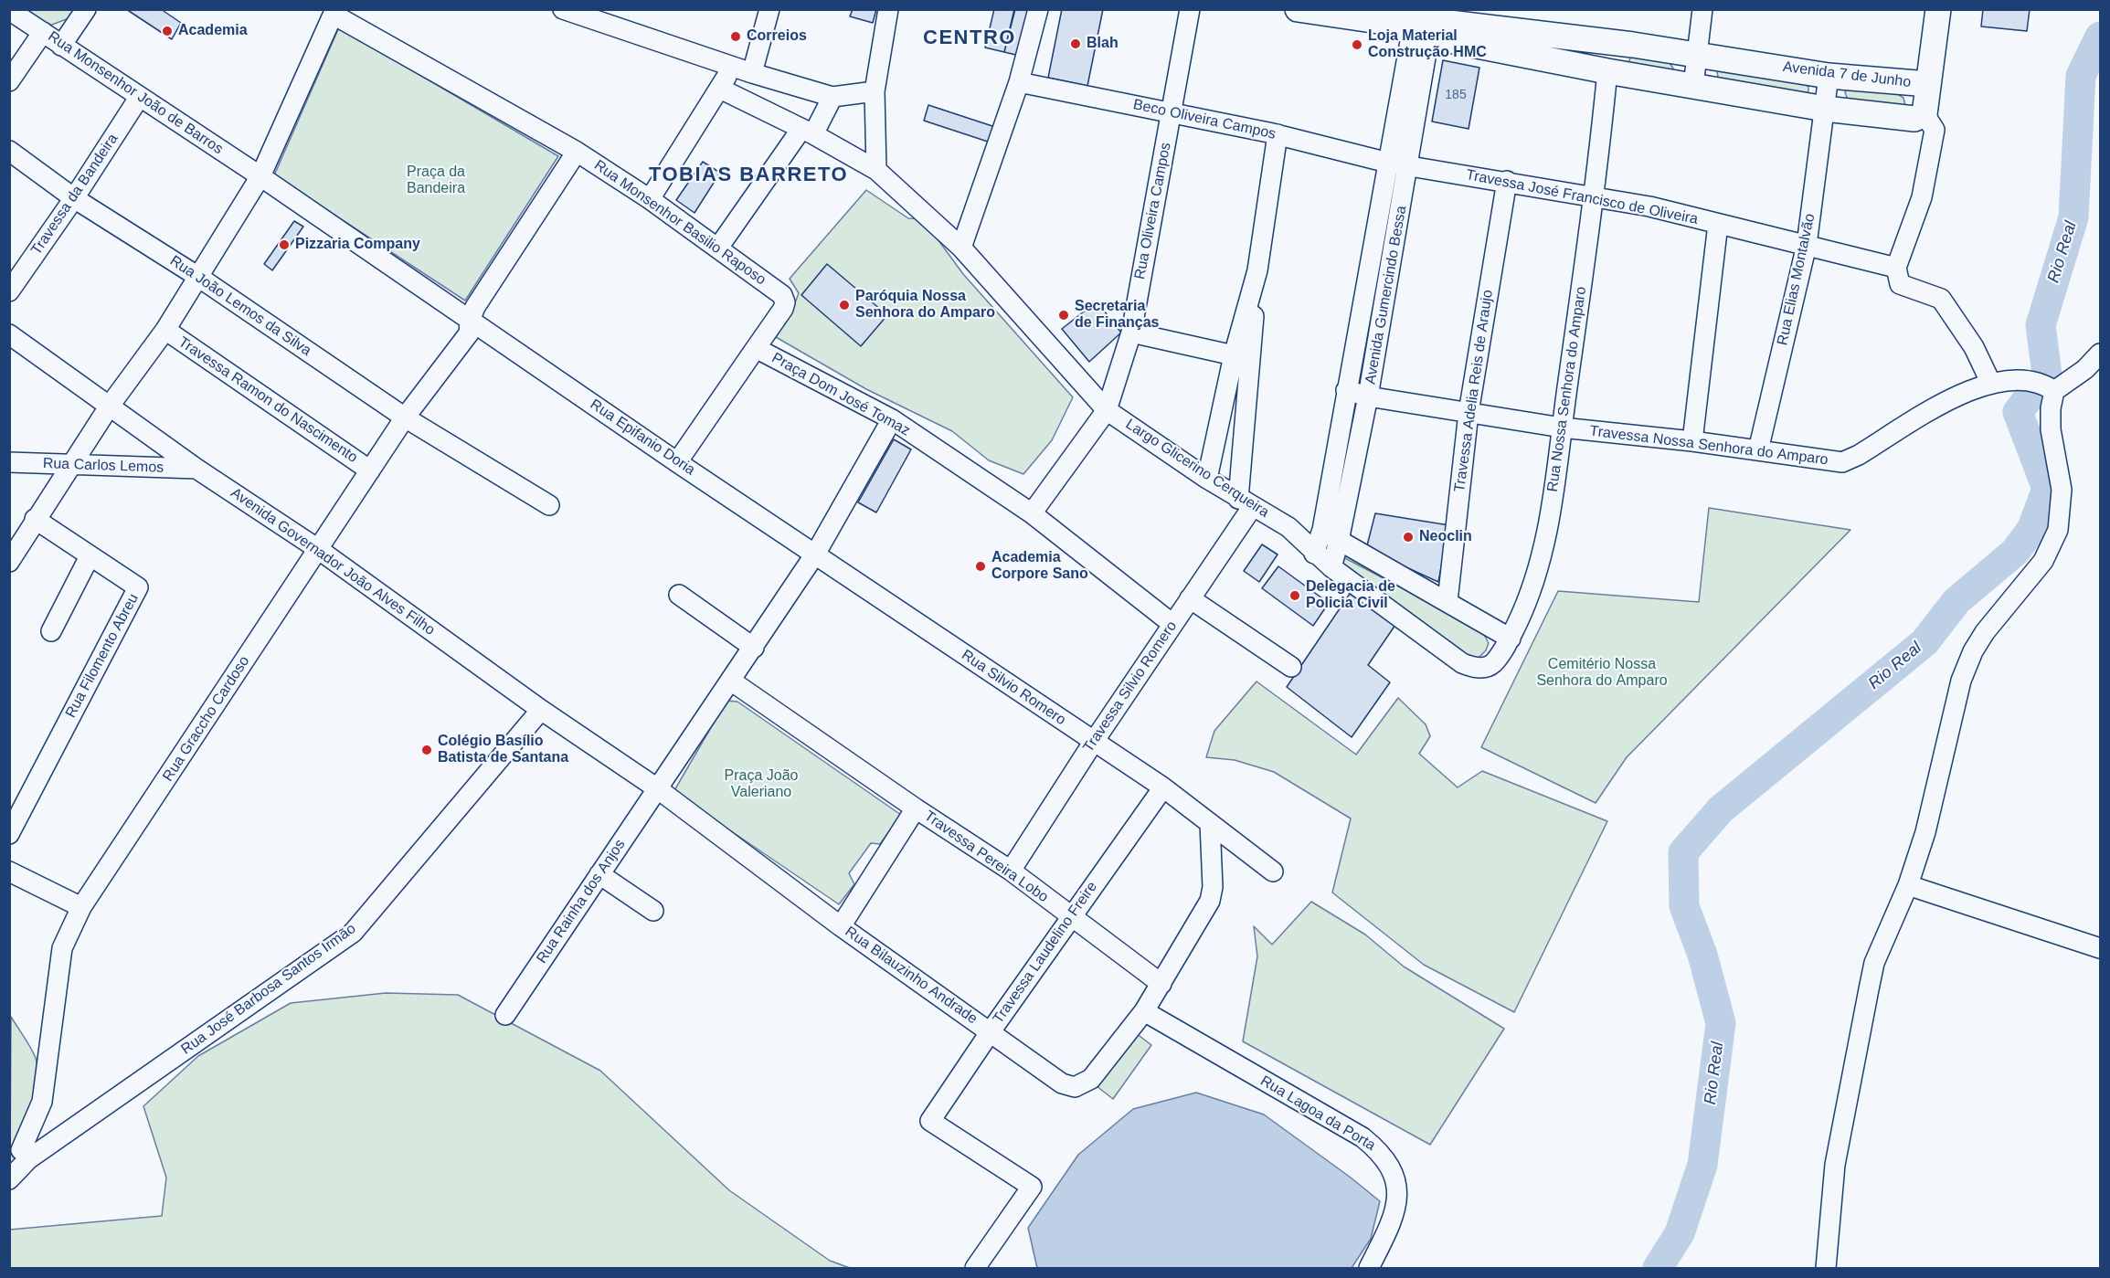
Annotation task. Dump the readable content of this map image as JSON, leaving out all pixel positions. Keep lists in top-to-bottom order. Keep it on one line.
{"streets":{"main road":["Avenida 7 de Junho"],"street":["Rua Monsenhor João de Barros","Beco Oliveira Campos","Travessa da Bandeira","Travessa José Francisco de Oliveira","Rua Oliveira Campos","Rua Monsenhor Basilio Raposo","Rua Elias Montalvão","Avenida Gumercindo Bessa","Rua João Lemos da Silva","Rua Nossa Senhora do Amparo","Travessa Adelia Reis de Araujo","Praça Dom José Tomaz","Travessa Ramon do Nascimento","Rua Epifanio Doria","Travessa Nossa Senhora do Amparo","Rua Carlos Lemos","Largo Glicerino Cerqueira","Avenida Governador João Alves Filho","Rua Filomento Abreu","Travessa Silvio Romero","Rua Silvio Romero","Rua Graccho Cardoso","Travessa Pereira Lobo","Rua Rainha dos Anjos","Travessa Laudelino Freire","Rua Bilauzinho Andrade","Rua José Barbosa Santos Irmão","Rua Lagoa da Porta"]},"crossings":[["Avenida 7 de Junho","Rua Elias Montalvão"],["Avenida 7 de Junho","Avenida Gumercindo Bessa"],["Rua Monsenhor João de Barros","Travessa da Bandeira"],["Beco Oliveira Campos","Travessa José Francisco de Oliveira"],["Beco Oliveira Campos","Rua Oliveira Campos"],["Beco Oliveira Campos","Avenida Gumercindo Bessa"],["Travessa da Bandeira","Rua João Lemos da Silva"],["Travessa José Francisco de Oliveira","Rua Elias Montalvão"],["Travessa José Francisco de Oliveira","Avenida Gumercindo Bessa"],["Travessa José Francisco de Oliveira","Rua Nossa Senhora do Amparo"],["Travessa José Francisco de Oliveira","Travessa Adelia Reis de Araujo"],["Rua Oliveira Campos","Largo Glicerino Cerqueira"],["Rua Monsenhor Basilio Raposo","Praça Dom José Tomaz"],["Rua Elias Montalvão","Travessa Nossa Senhora do Amparo"],["Avenida Gumercindo Bessa","Travessa Nossa Senhora do Amparo"],["Avenida Gumercindo Bessa","Largo Glicerino Cerqueira"],["Rua João Lemos da Silva","Rua Graccho Cardoso"],["Rua Nossa Senhora do Amparo","Travessa Nossa Senhora do Amparo"],["Rua Nossa Senhora do Amparo","Largo Glicerino Cerqueira"],["Travessa Adelia Reis de Araujo","Travessa Nossa Senhora do Amparo"],["Travessa Adelia Reis de Araujo","Largo Glicerino Cerqueira"],["Praça Dom José Tomaz","Travessa Silvio Romero"],["Travessa Ramon do Nascimento","Rua Graccho Cardoso"],["Rua Epifanio Doria","Rua Silvio Romero"],["Rua Epifanio Doria","Rua Graccho Cardoso"],["Rua Carlos Lemos","Avenida Governador João Alves Filho"],["Largo Glicerino Cerqueira","Travessa Silvio Romero"],["Avenida Governador João Alves Filho","Rua Graccho Cardoso"],["Avenida Governador João Alves Filho","Rua Rainha dos Anjos"],["Avenida Governador João Alves Filho","Rua José Barbosa Santos Irmão"],["Travessa Silvio Romero","Rua Silvio Romero"],["Travessa Silvio Romero","Travessa Pereira Lobo"],["Rua Silvio Romero","Travessa Laudelino Freire"],["Rua Graccho Cardoso","Rua José Barbosa Santos Irmão"],["Travessa Pereira Lobo","Travessa Laudelino Freire"],["Travessa Laudelino Freire","Rua Bilauzinho Andrade"],["Rua Bilauzinho Andrade","Rua Lagoa da Porta"]],"districts":["CENTRO","TOBIAS BARRETO"],"water":["Rio Real"],"parks":["Praça da Bandeira","Cemitério Nossa Senhora do Amparo","Praça João Valeriano"],"places":["Academia","Correios","Blah","Loja Material Construção HMC","Pizzaria Company","Paróquia Nossa Senhora do Amparo","Secretaria de Finanças","Neoclin","Academia Corpore Sano","Delegacia de Policia Civil","Colégio Basílio Batista de Santana"],"house_numbers":["185"]}
